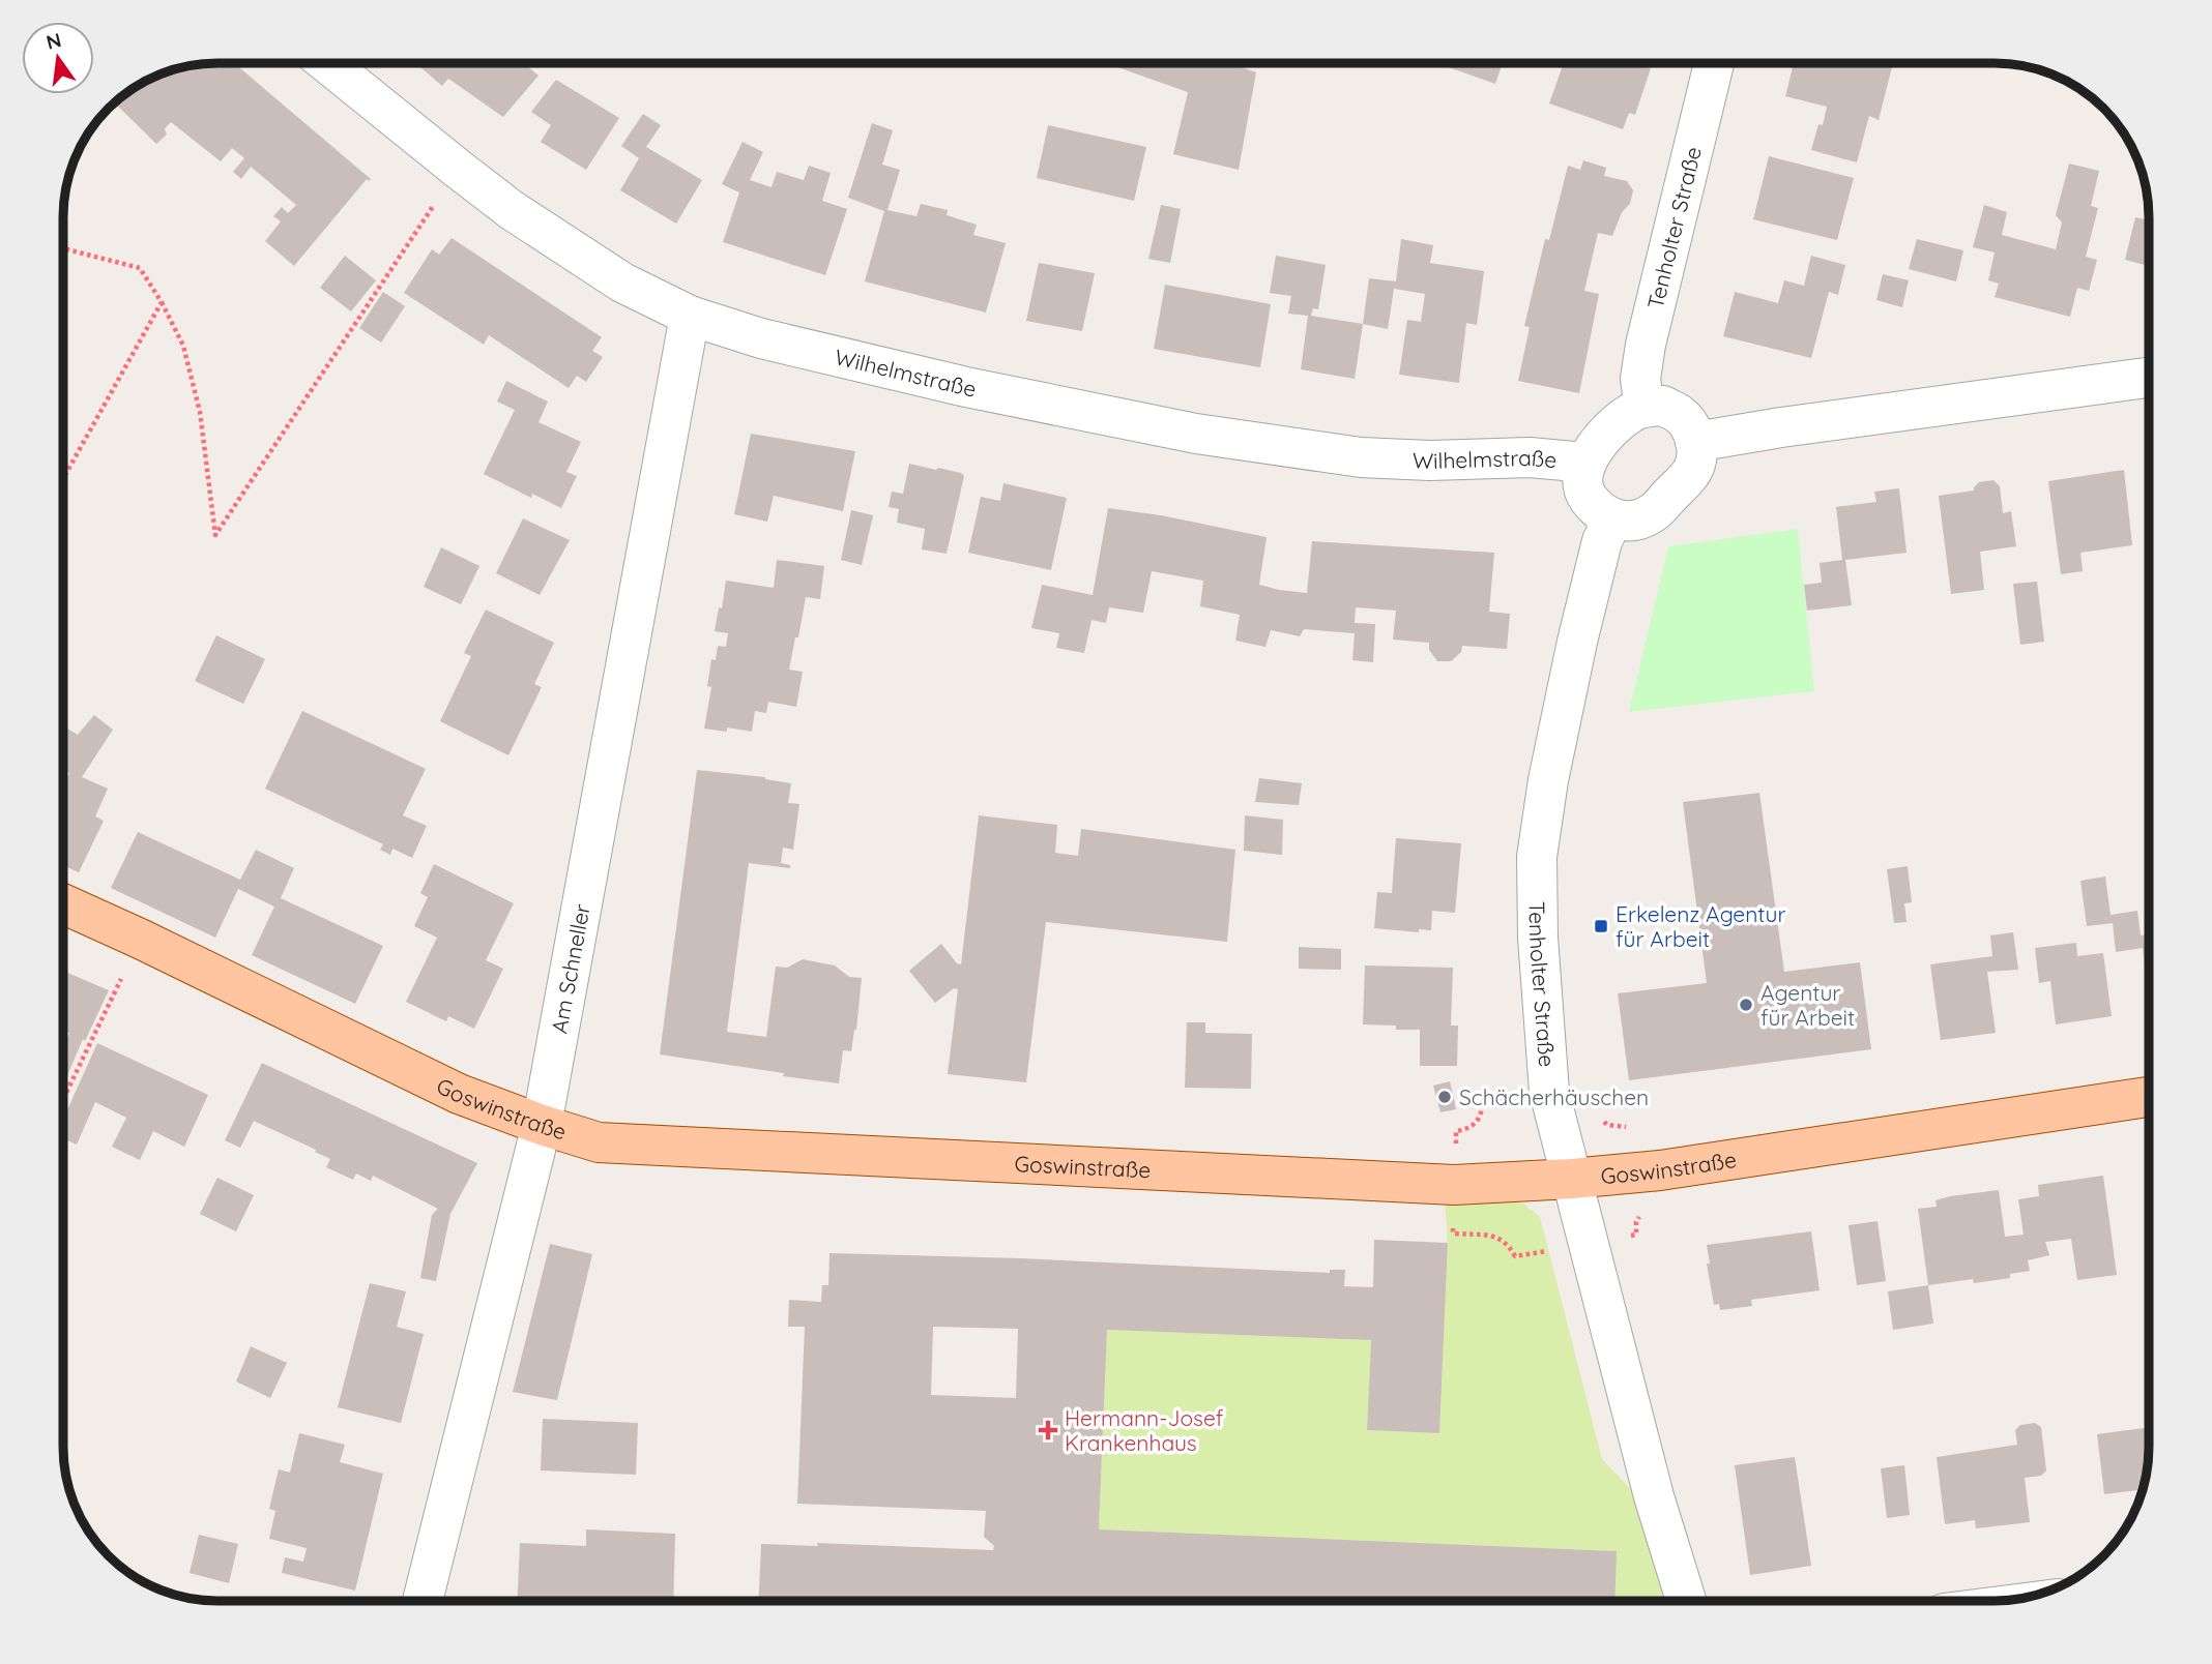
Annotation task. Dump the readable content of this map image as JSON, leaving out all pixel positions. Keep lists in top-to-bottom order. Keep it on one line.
{"streets":{"main road":["Goswinstraße"],"street":["Tenholter Straße","Wilhelmstraße","Am Schneller"]},"crossings":[["Tenholter Straße","Wilhelmstraße"],["Tenholter Straße","Goswinstraße"],["Wilhelmstraße","Am Schneller"],["Am Schneller","Goswinstraße"]],"places":{"transit":["Erkelenz Agentur für Arbeit"],"other":["Agentur für Arbeit","Schächerhäuschen"],"health":["Hermann-Josef Krankenhaus"]},"north":"top"}
